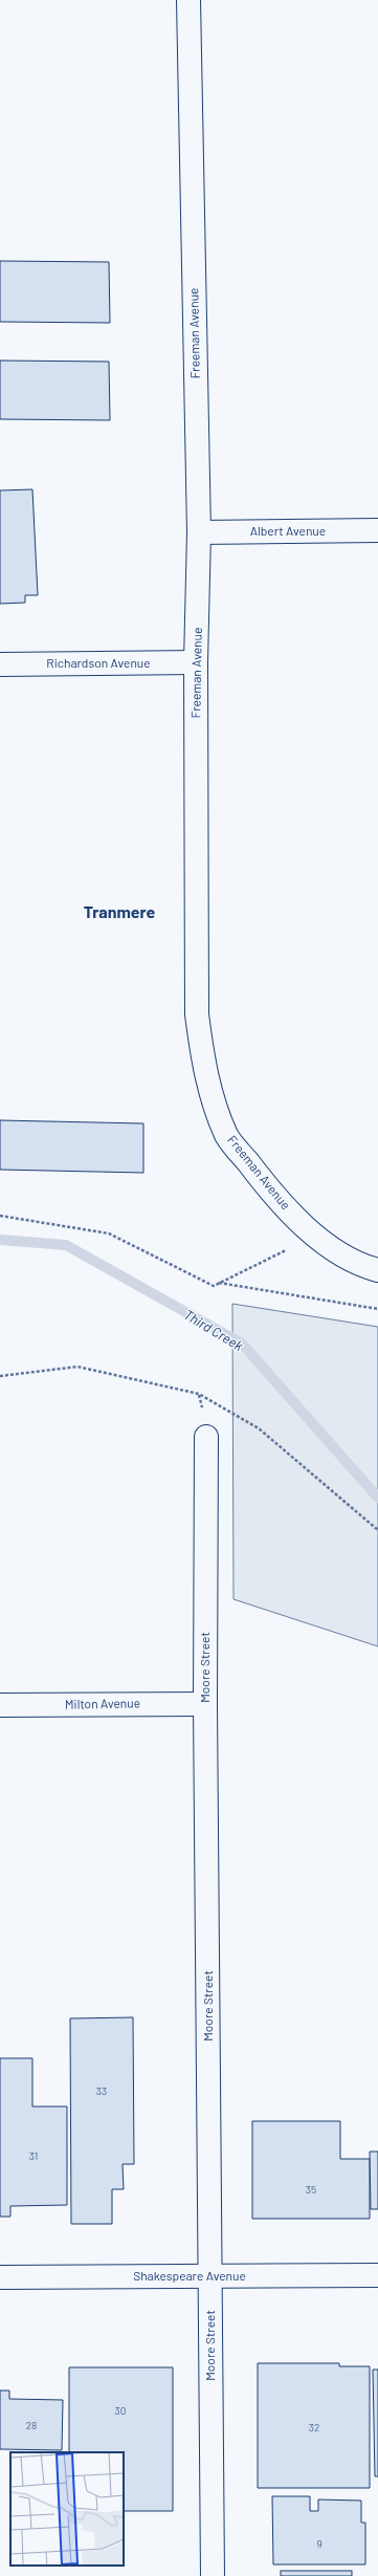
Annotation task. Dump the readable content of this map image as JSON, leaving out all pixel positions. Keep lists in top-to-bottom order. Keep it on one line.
{"streets":{"street":["Freeman Avenue","Albert Avenue","Richardson Avenue","Moore Street","Milton Avenue","Shakespeare Avenue"]},"crossings":[["Freeman Avenue","Albert Avenue"],["Freeman Avenue","Richardson Avenue"],["Moore Street","Milton Avenue"],["Moore Street","Shakespeare Avenue"]],"districts":["Tranmere"],"water":["Third Creek"],"house_numbers":["33","31","35","30","28","32","9"]}
